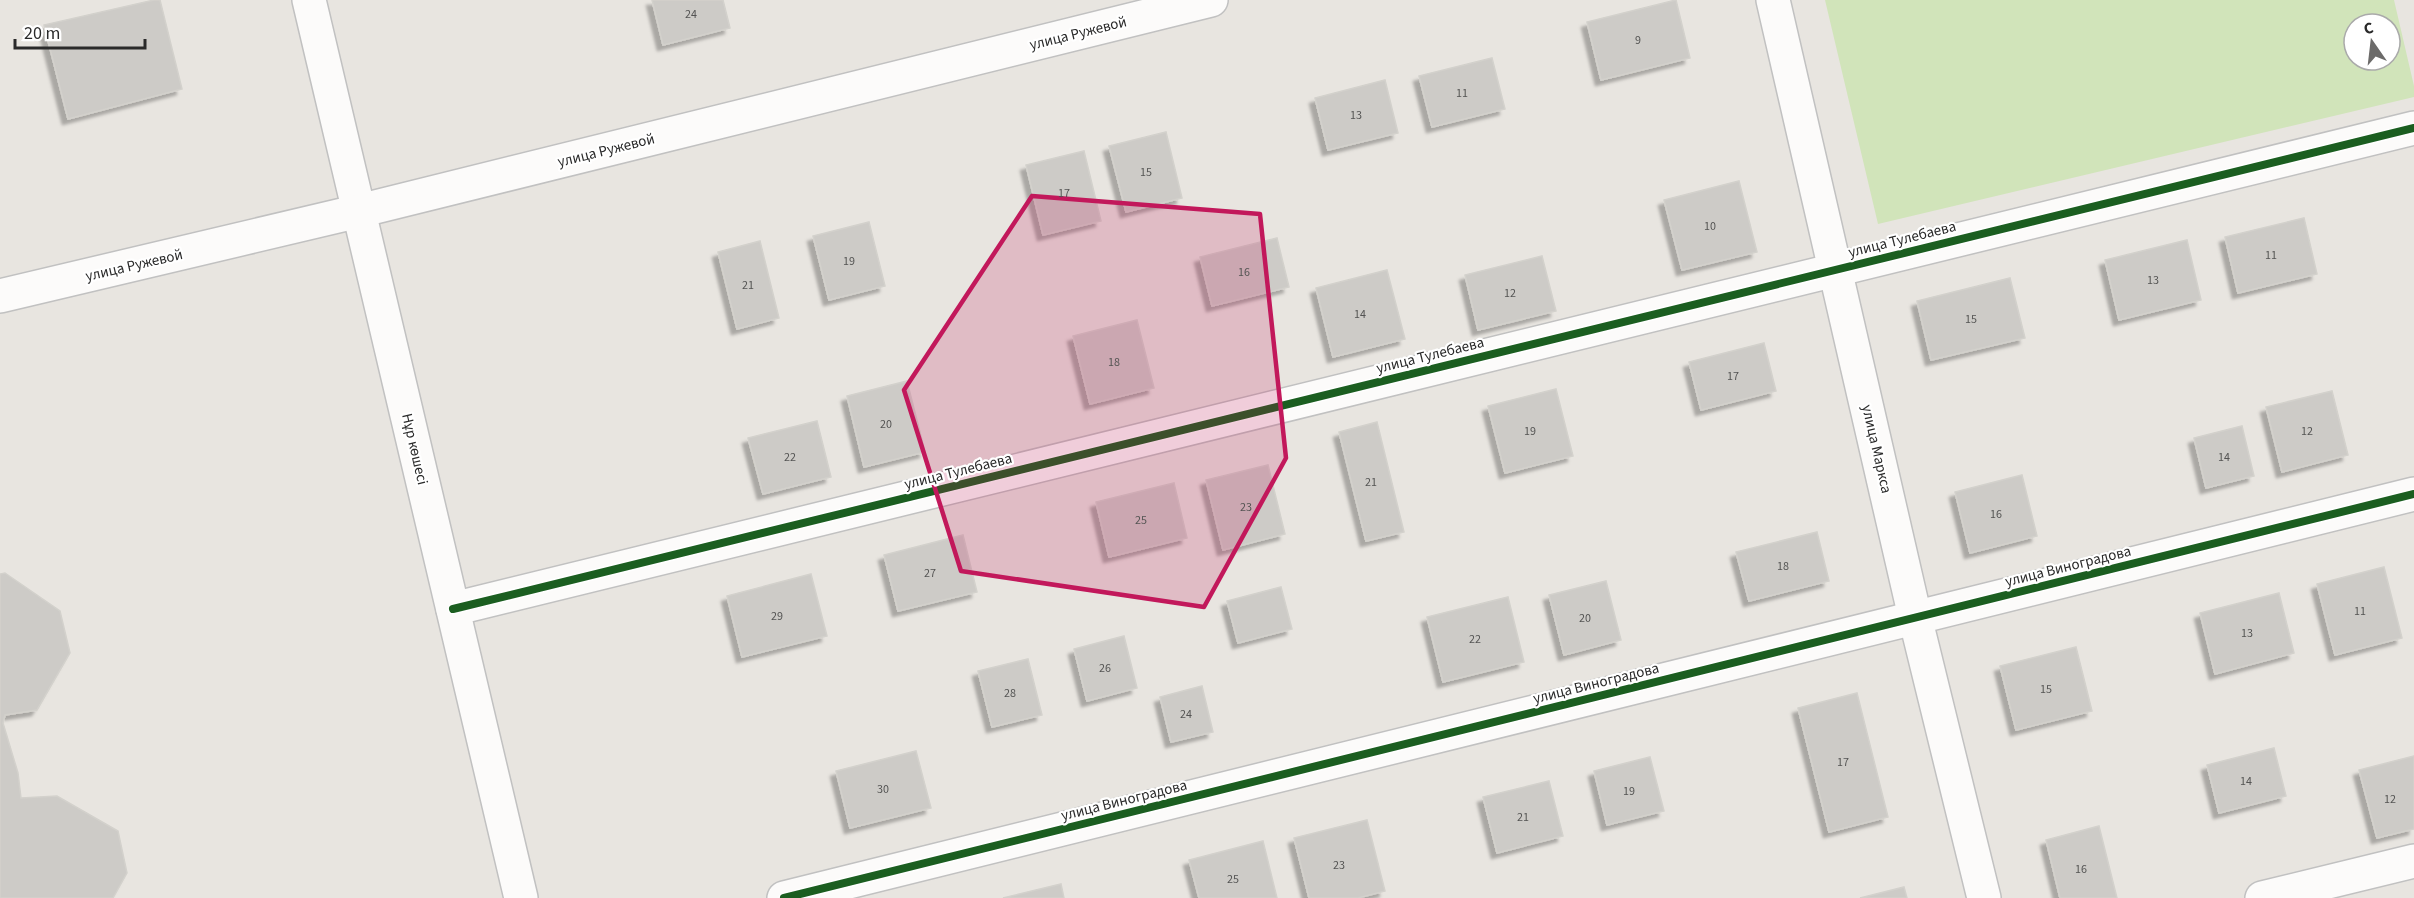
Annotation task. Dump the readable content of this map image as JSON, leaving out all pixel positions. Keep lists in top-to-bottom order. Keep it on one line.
{"streets":{"street":["улица Ружевой","улица Тулебаева","Нұр көшесі","улица Маркса","улица Виноградова"]},"crossings":[["улица Ружевой","Нұр көшесі"],["улица Тулебаева","Нұр көшесі"],["улица Тулебаева","улица Маркса"],["улица Маркса","улица Виноградова"]],"house_numbers":["24","9","11","13","15","17","10","11","19","16","13","21","12","14","15","18","17","20","19","12","22","14","21","23","16","25","18","27","11","29","20","13","22","26","15","28","24","17","14","30","19","12","21","23","16","25"],"scale_bar":"20 m","north":"top"}
